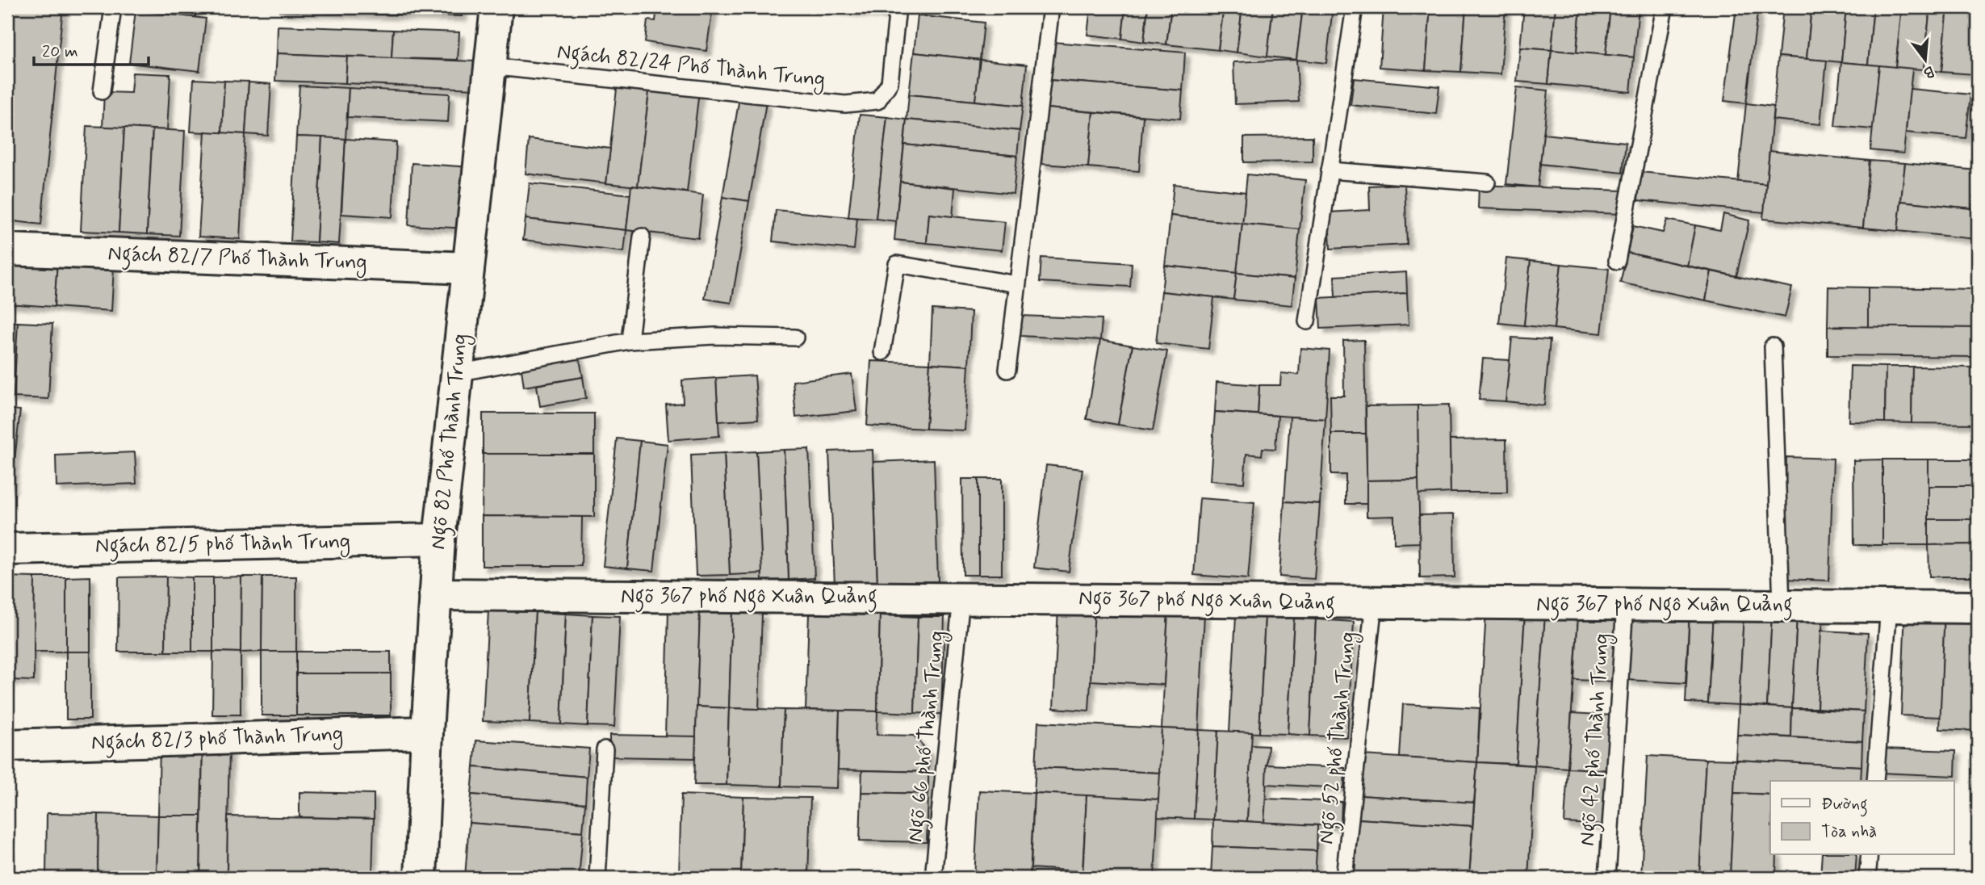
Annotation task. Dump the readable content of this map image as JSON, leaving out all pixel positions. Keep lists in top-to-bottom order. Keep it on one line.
{"streets":{"street":["Ngách 82/7 Phố Thành Trung","Ngõ 82 Phố Thành Trung","Ngách 82/5 phố Thành Trung","Ngõ 367 phố Ngô Xuân Quảng","Ngách 82/3 phố Thành Trung"],"lane":["Ngách 82/24 Phố Thành Trung","Ngõ 66 phố Thành Trung","Ngõ 52 phố Thành Trung","Ngõ 42 phố Thành Trung"]},"crossings":[["Ngách 82/24 Phố Thành Trung","Ngõ 82 Phố Thành Trung"],["Ngách 82/7 Phố Thành Trung","Ngõ 82 Phố Thành Trung"],["Ngõ 82 Phố Thành Trung","Ngách 82/5 phố Thành Trung"],["Ngõ 82 Phố Thành Trung","Ngõ 367 phố Ngô Xuân Quảng"],["Ngõ 82 Phố Thành Trung","Ngách 82/3 phố Thành Trung"],["Ngõ 367 phố Ngô Xuân Quảng","Ngõ 66 phố Thành Trung"],["Ngõ 367 phố Ngô Xuân Quảng","Ngõ 52 phố Thành Trung"],["Ngõ 367 phố Ngô Xuân Quảng","Ngõ 42 phố Thành Trung"]],"legend":["Đường","Tòa nhà"],"scale_bar":"20 m","north":"bottom"}
